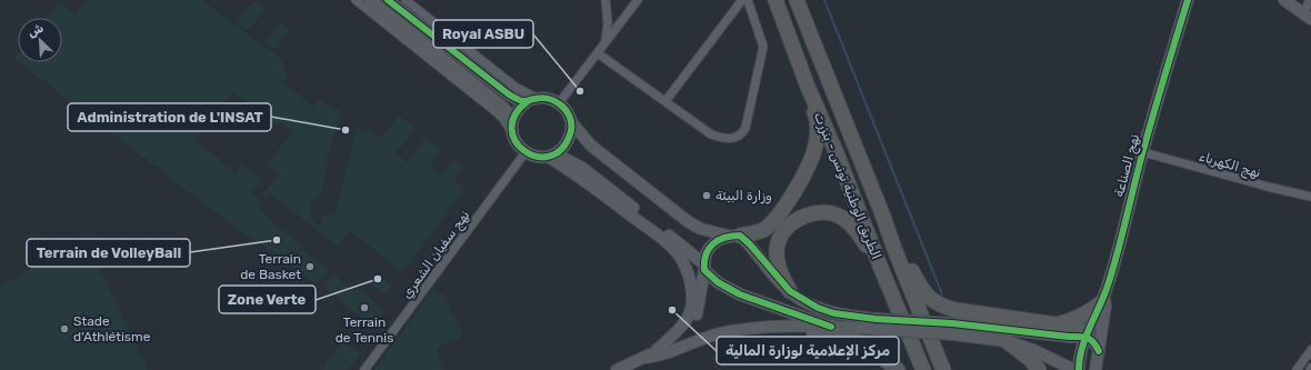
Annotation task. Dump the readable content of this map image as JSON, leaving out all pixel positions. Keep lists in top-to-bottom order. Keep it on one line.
{"streets":{"highway":["الطريق الوطنية تونس - بنزرت"],"street":["نهج الكهرباء","نهج الصناعة","نهج سفيان الشعري"]},"crossings":[["نهج الكهرباء","نهج الصناعة"]],"places":["Royal ASBU","Administration de L'INSAT","وزارة البيئة","Terrain de VolleyBall","Terrain de Basket","Zone Verte","Terrain de Tennis","مركز الإعلامية لوزارة المالية","Stade d'Athlétisme"],"north":"top left"}
